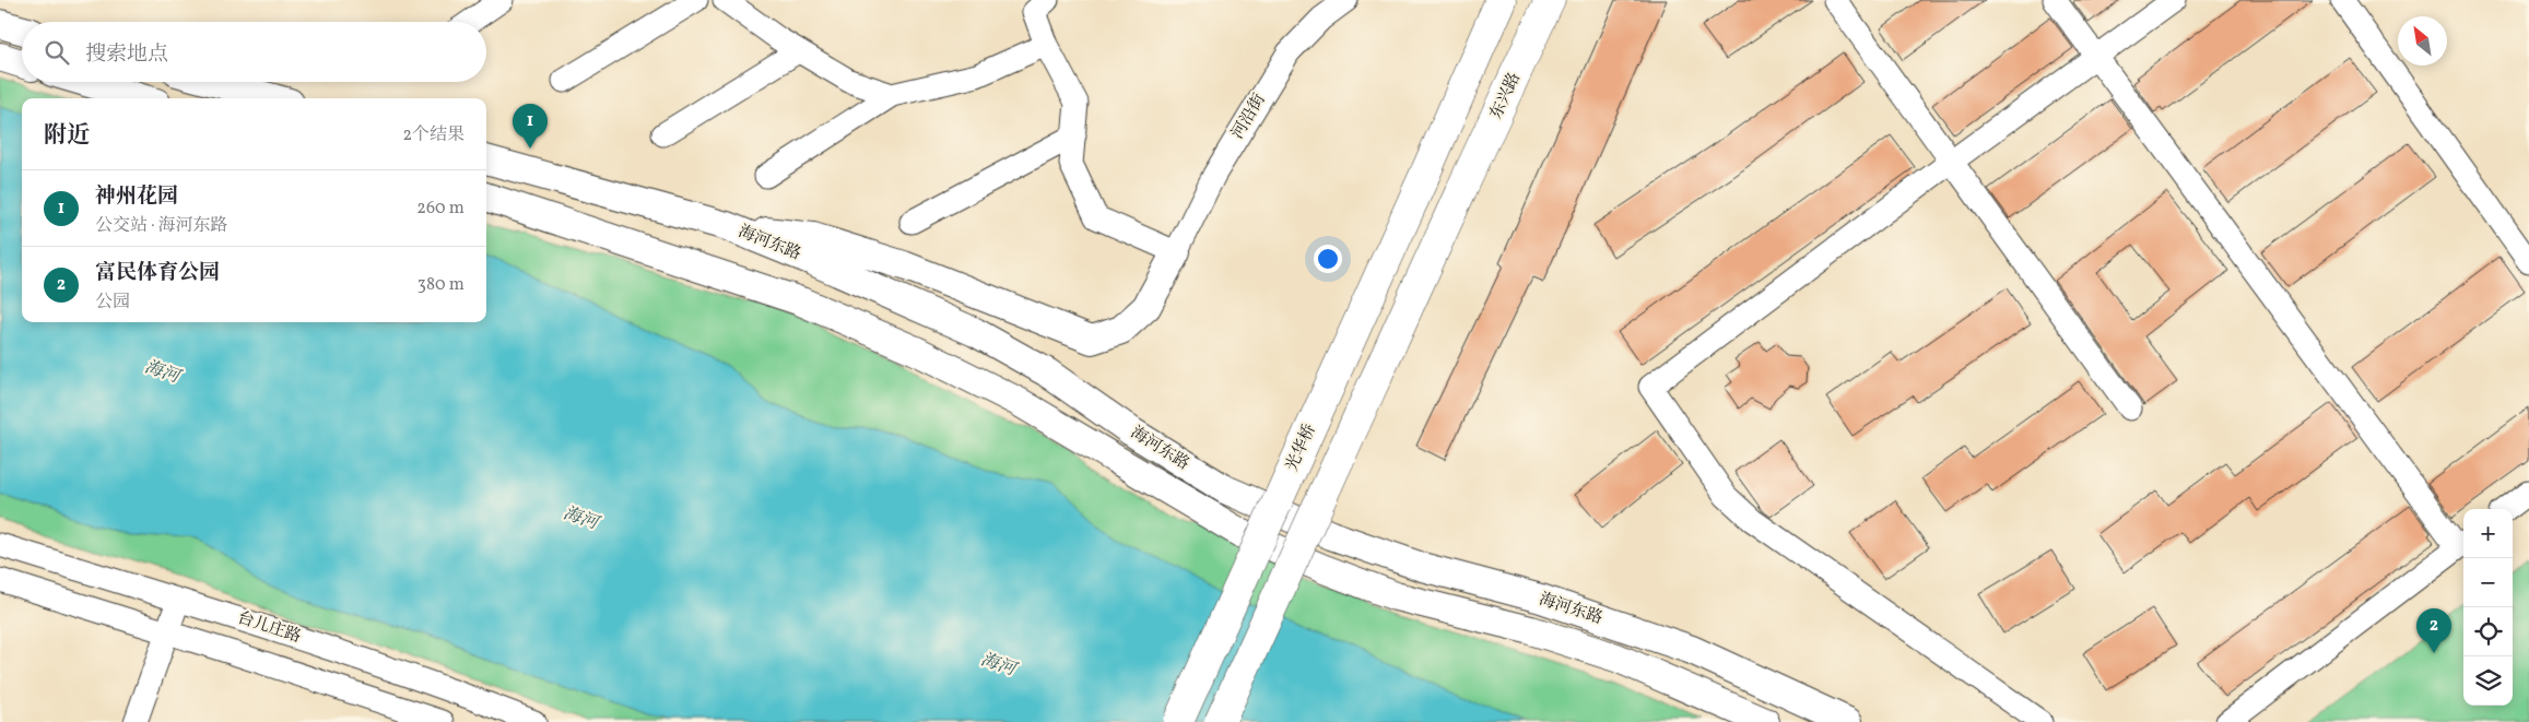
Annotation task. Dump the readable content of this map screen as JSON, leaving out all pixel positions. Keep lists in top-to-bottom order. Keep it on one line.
{"streets":{"highway":["东兴路","光华桥"],"main road":["海河东路"],"street":["河沿街","台儿庄路"]},"water":["海河"],"north":"top left","page":{"search":"搜索地点","heading":["附近","2个结果"],"pins":["1","2"],"list":[{"mark":"1","name":"神州花园","note":"公交站 · 海河东路","value":"260 m"},{"mark":"2","name":"富民体育公园","note":"公园","value":"380 m"}],"map_buttons":["+","−"]}}
